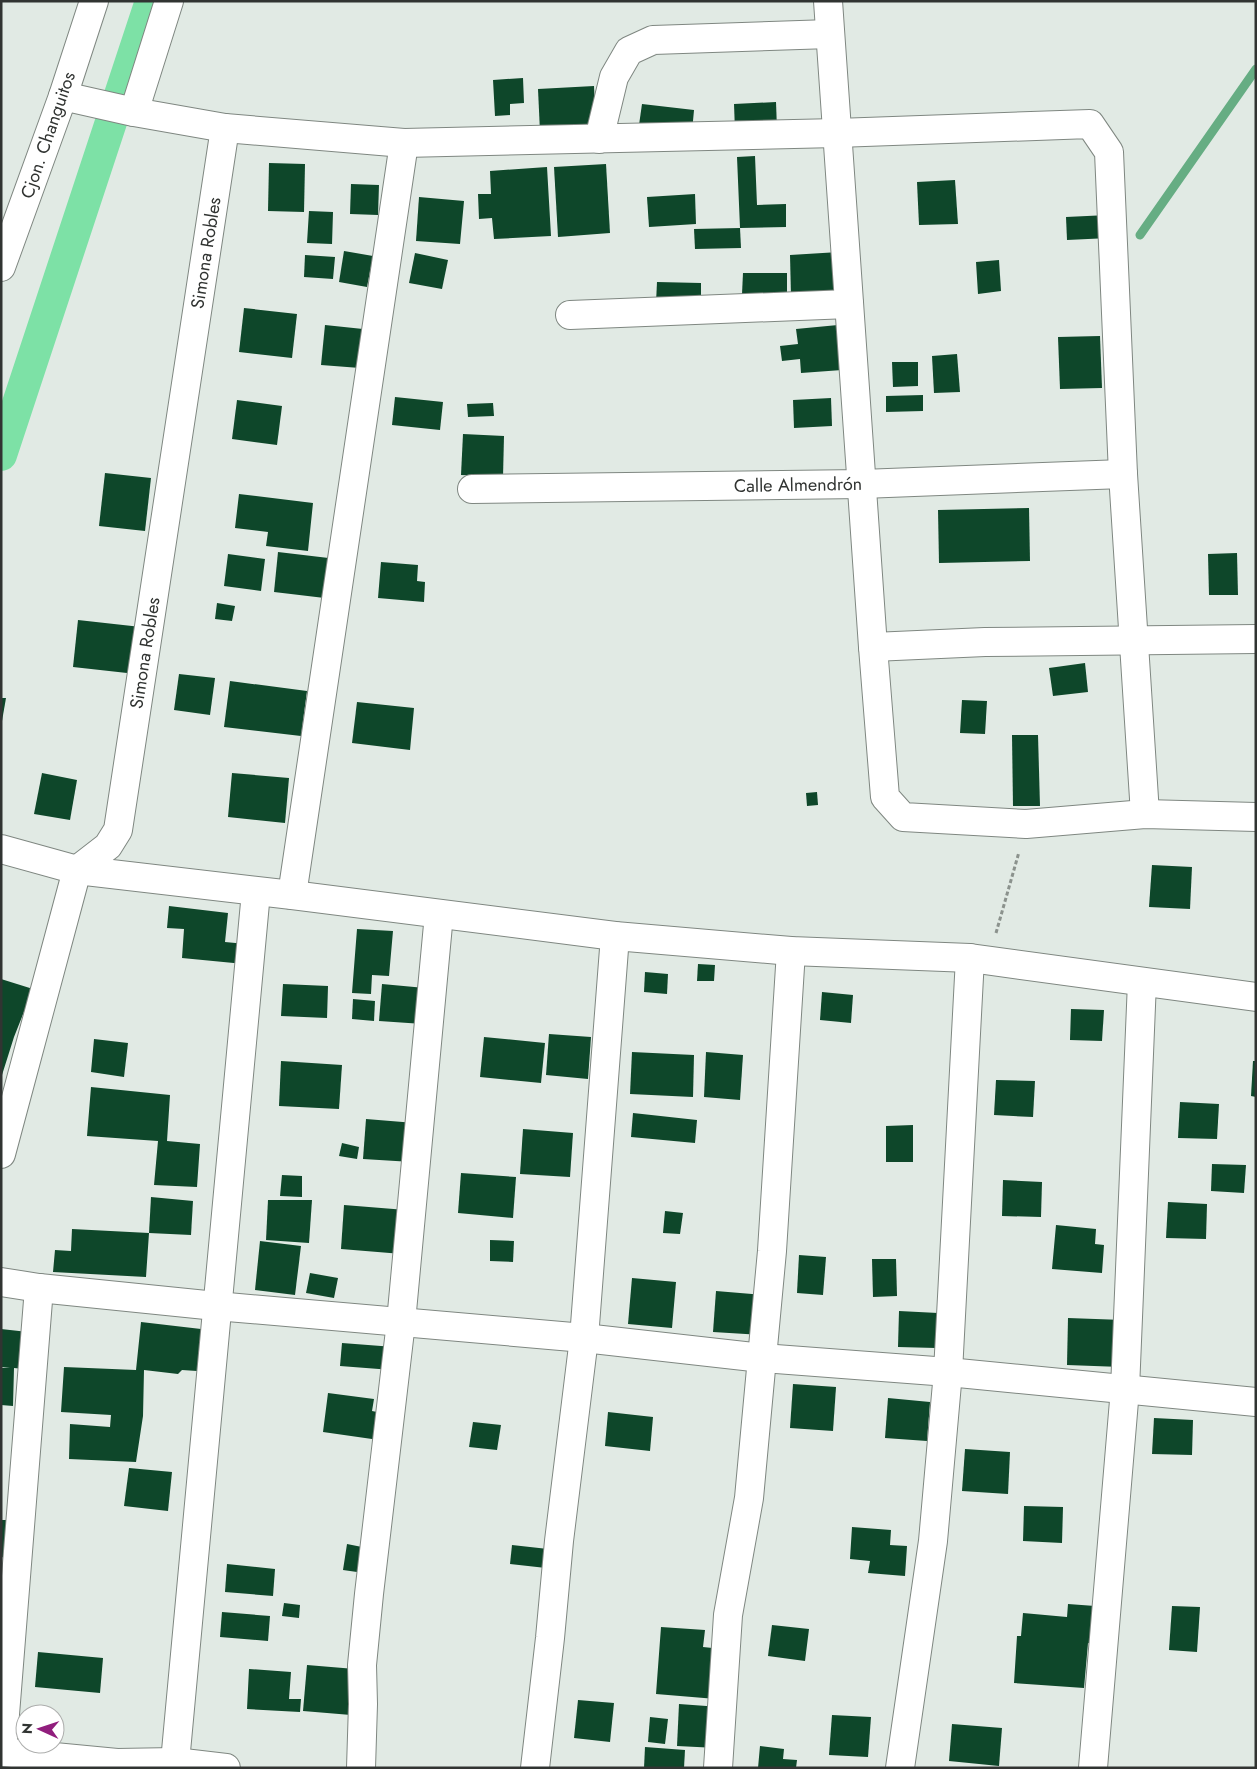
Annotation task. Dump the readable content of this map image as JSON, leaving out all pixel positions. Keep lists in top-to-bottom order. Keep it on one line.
{"streets":{"street":["Cjon. Changuitos","Simona Robles","Calle Almendrón"]},"north":"left"}
